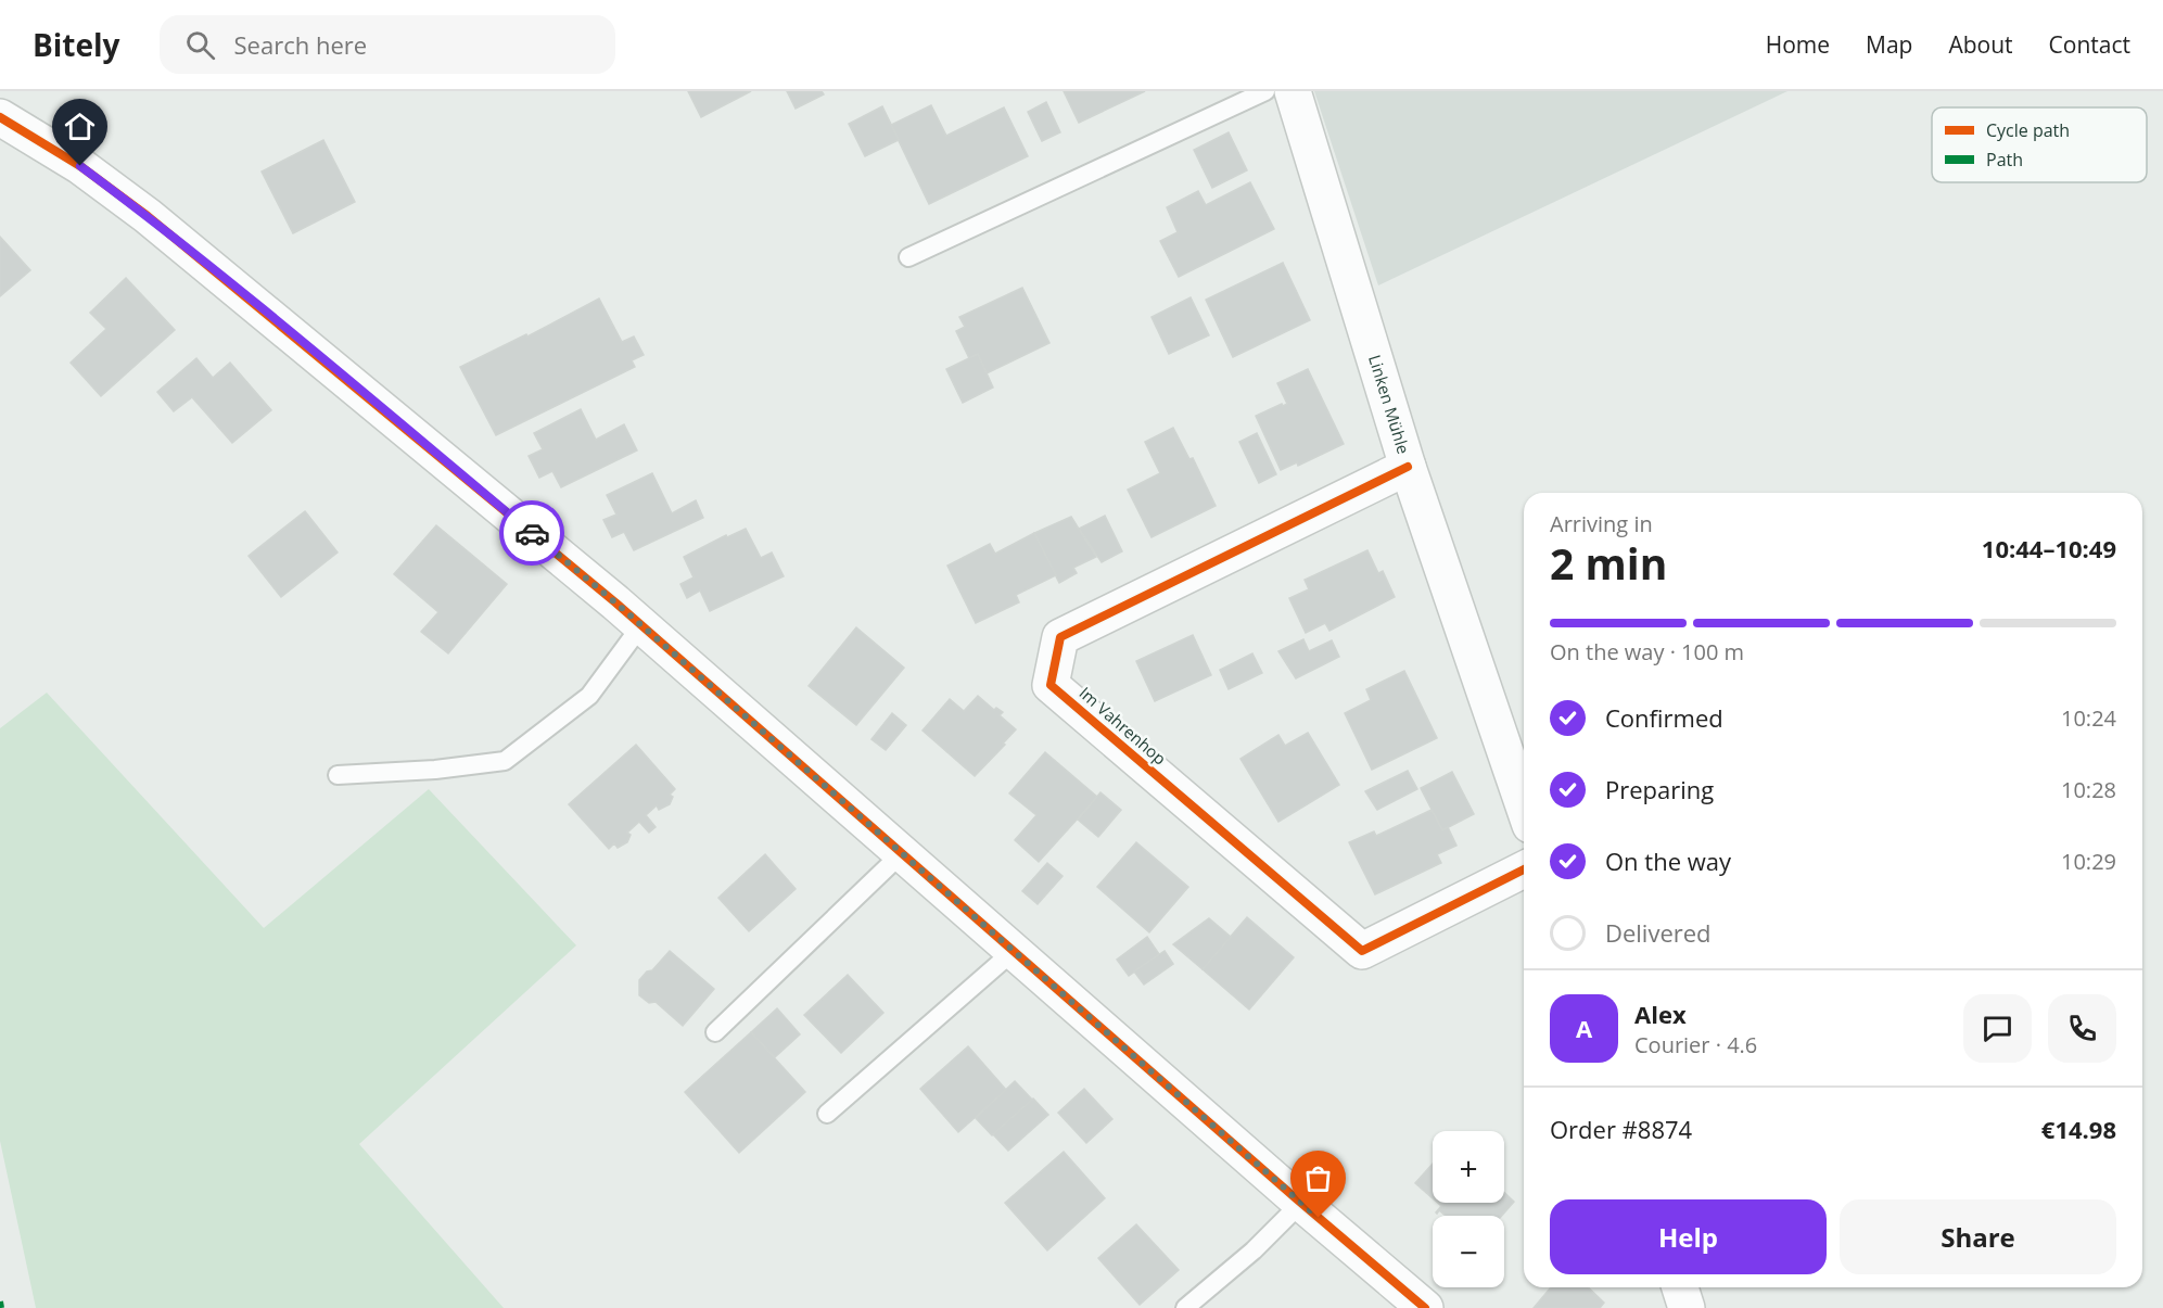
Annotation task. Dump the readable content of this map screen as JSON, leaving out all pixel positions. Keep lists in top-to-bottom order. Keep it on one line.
{"streets":{"street":["Linken Mühle","Im Vahrenhop"]},"crossings":[["Linken Mühle","Im Vahrenhop"]],"legend":["Cycle path","Path"],"page":{"header":"Bitely","search":"Search here","nav":["Home","Map","About","Contact"],"heading":["2 min","Arriving in","10:44–10:49"],"panel":["Alex","Courier · 4.6","Order #8874","€14.98"],"bar":"On the way · 100 m","list":[["Confirmed","10:24"],["Preparing","10:28"],["On the way","10:29"],"Delivered"],"round":"A","map_buttons":["+","−"],"buttons":["Help","Share"]}}
